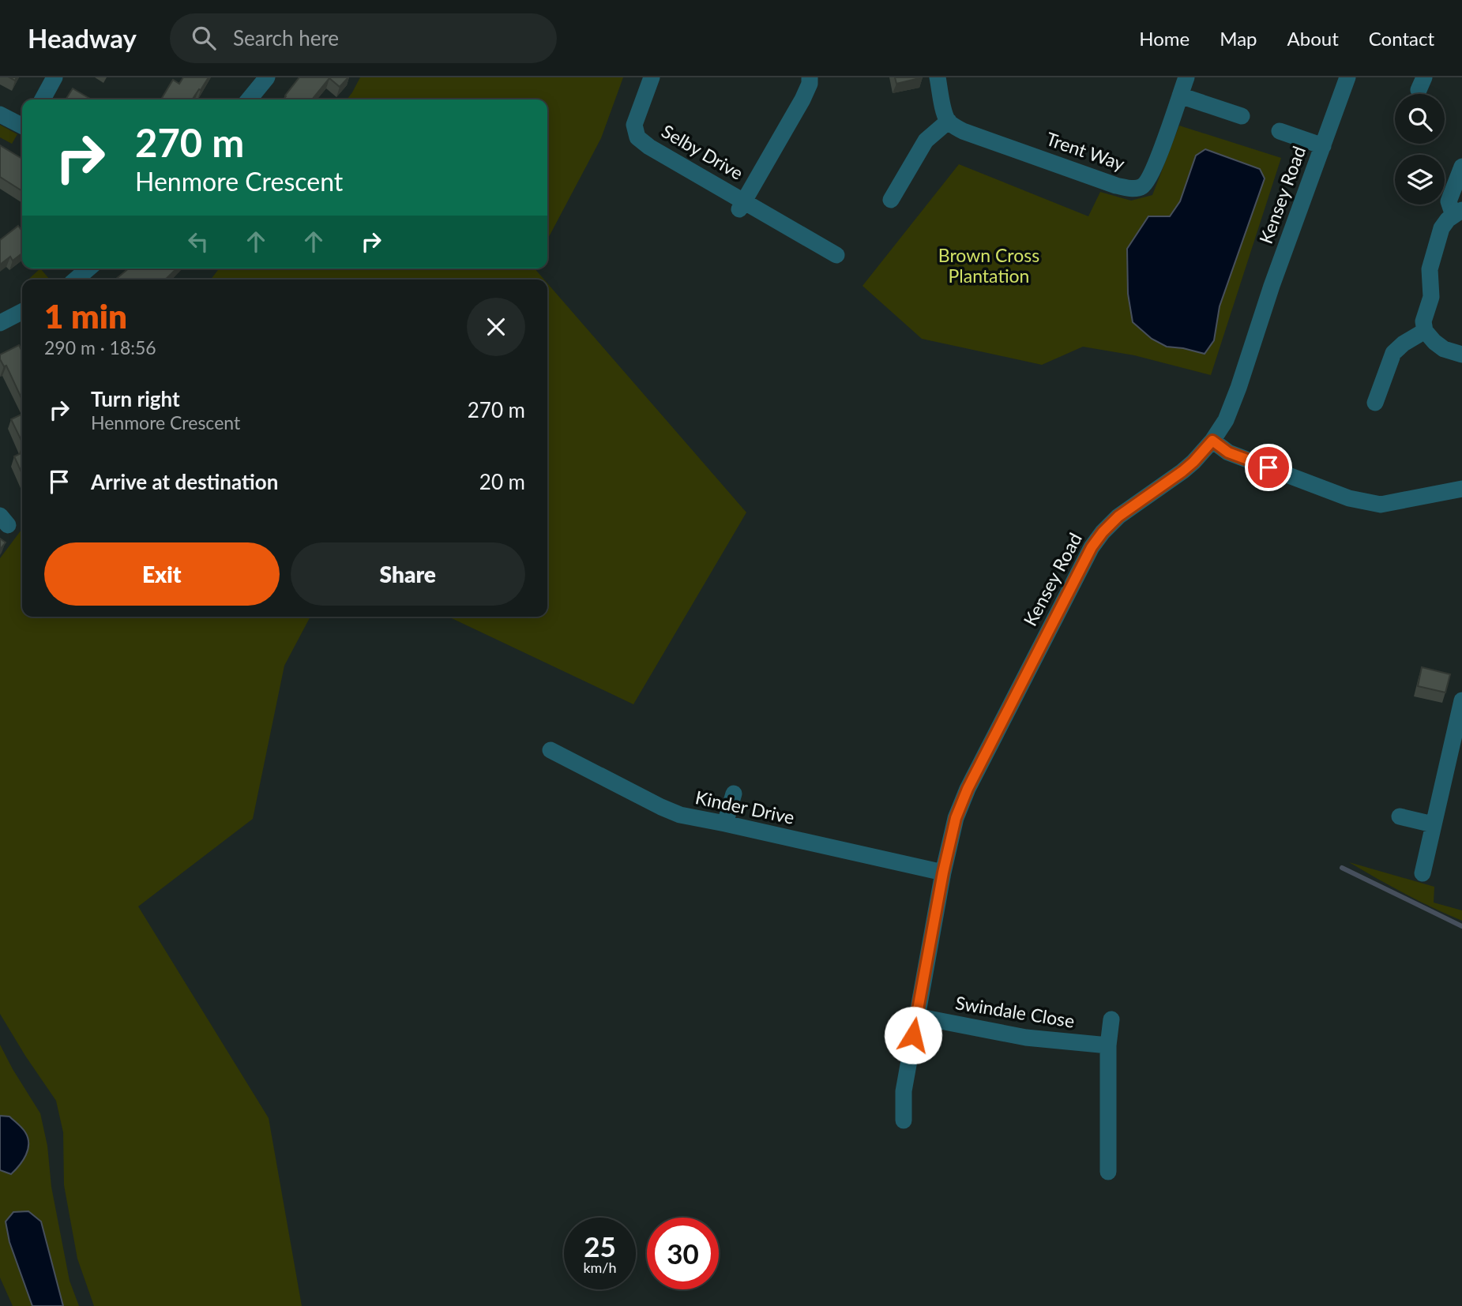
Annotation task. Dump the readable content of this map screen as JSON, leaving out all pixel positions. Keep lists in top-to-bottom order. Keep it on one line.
{"streets":{"street":["Trent Way","Selby Drive","Kensey Road","Kinder Drive","Swindale Close"]},"crossings":[["Kensey Road","Kinder Drive"],["Kensey Road","Swindale Close"]],"parks":["Brown Cross Plantation"],"page":{"header":"Headway","search":"Search here","nav":["Home","Map","About","Contact"],"turn":["270 m","Henmore Crescent"],"heading":["1 min","290 m · 18:56"],"list":[{"name":"Turn right","note":"Henmore Crescent","value":"270 m"},{"name":"Arrive at destination","value":"20 m"}],"buttons":["Exit","Share"],"speed":"25 km/h","limit":"30"}}
